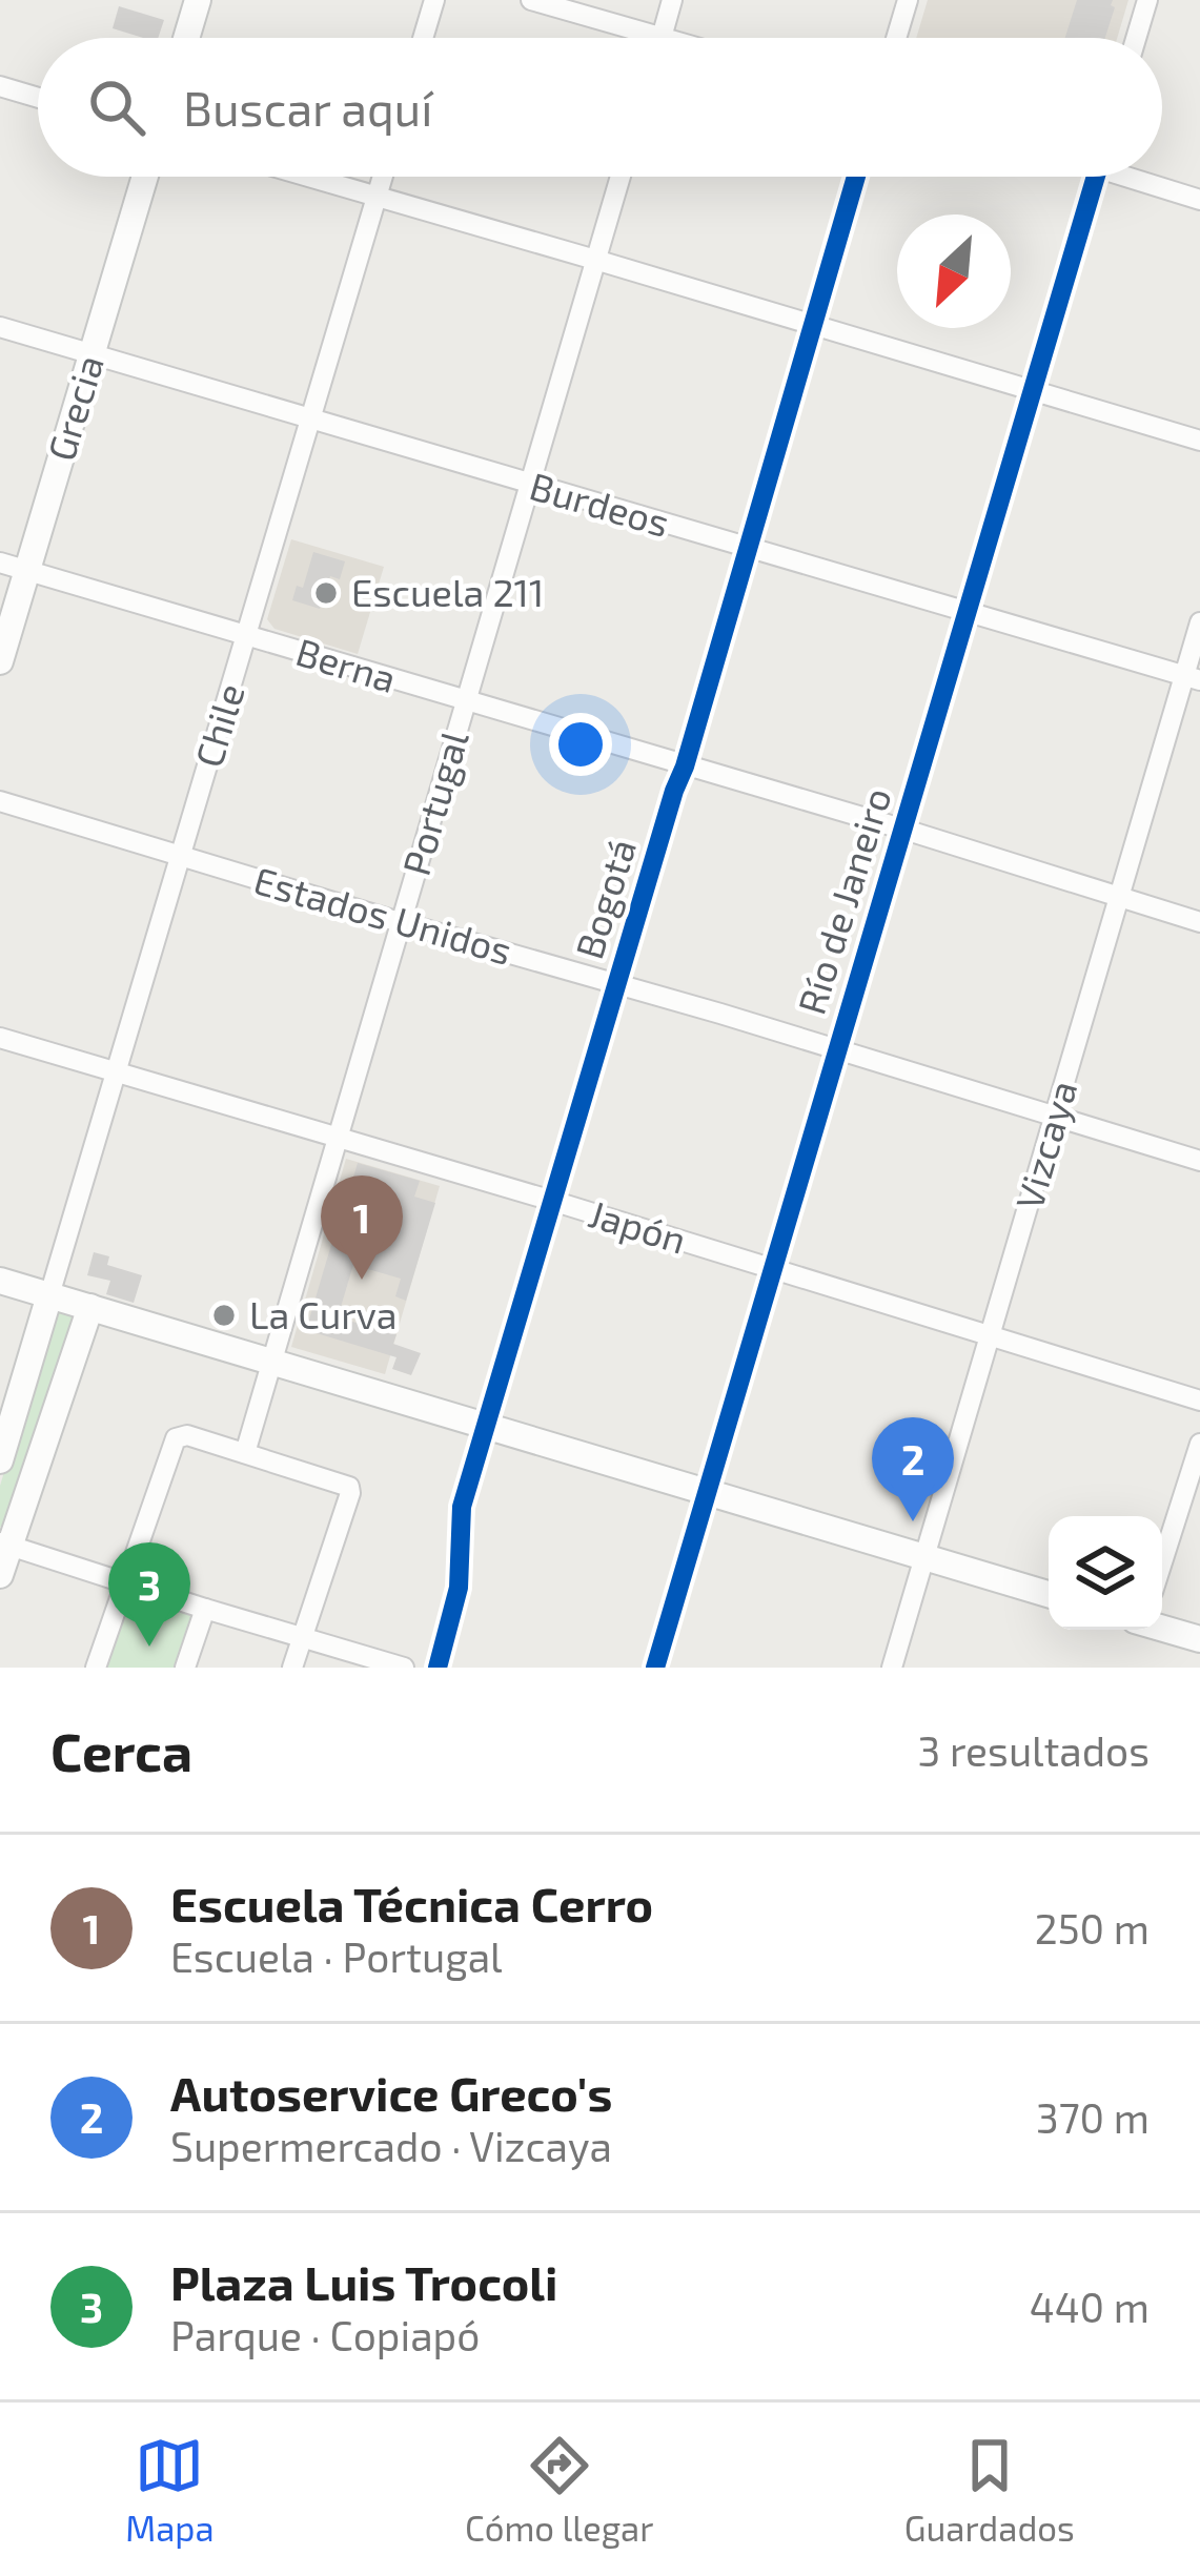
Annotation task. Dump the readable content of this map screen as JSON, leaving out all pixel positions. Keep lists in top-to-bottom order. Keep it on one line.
{"streets":{"main road":["Grecia"],"street":["Burdeos","Berna","Chile","Portugal","Bogotá","Río de Janeiro","Estados Unidos","Vizcaya","Japón"]},"crossings":[["Grecia","Burdeos"],["Grecia","Berna"],["Burdeos","Chile"],["Burdeos","Portugal"],["Burdeos","Bogotá"],["Burdeos","Río de Janeiro"],["Burdeos","Vizcaya"],["Berna","Chile"],["Berna","Portugal"],["Berna","Bogotá"],["Berna","Río de Janeiro"],["Berna","Vizcaya"],["Chile","Estados Unidos"],["Chile","Japón"],["Portugal","Estados Unidos"],["Portugal","Japón"],["Bogotá","Estados Unidos"],["Bogotá","Japón"],["Río de Janeiro","Estados Unidos"],["Río de Janeiro","Japón"],["Estados Unidos","Vizcaya"],["Vizcaya","Japón"]],"places":["Escuela 211","La Curva"],"north":"bottom left","page":{"search":"Buscar aquí","pins":["1","2","3"],"heading":["Cerca","3 resultados"],"list":[{"mark":"1","name":"Escuela Técnica Cerro","note":"Escuela · Portugal","value":"250 m"},{"mark":"2","name":"Autoservice Greco's","note":"Supermercado · Vizcaya","value":"370 m"},{"mark":"3","name":"Plaza Luis Trocoli","note":"Parque · Copiapó","value":"440 m"}],"nav":["Mapa","Cómo llegar","Guardados"]}}
